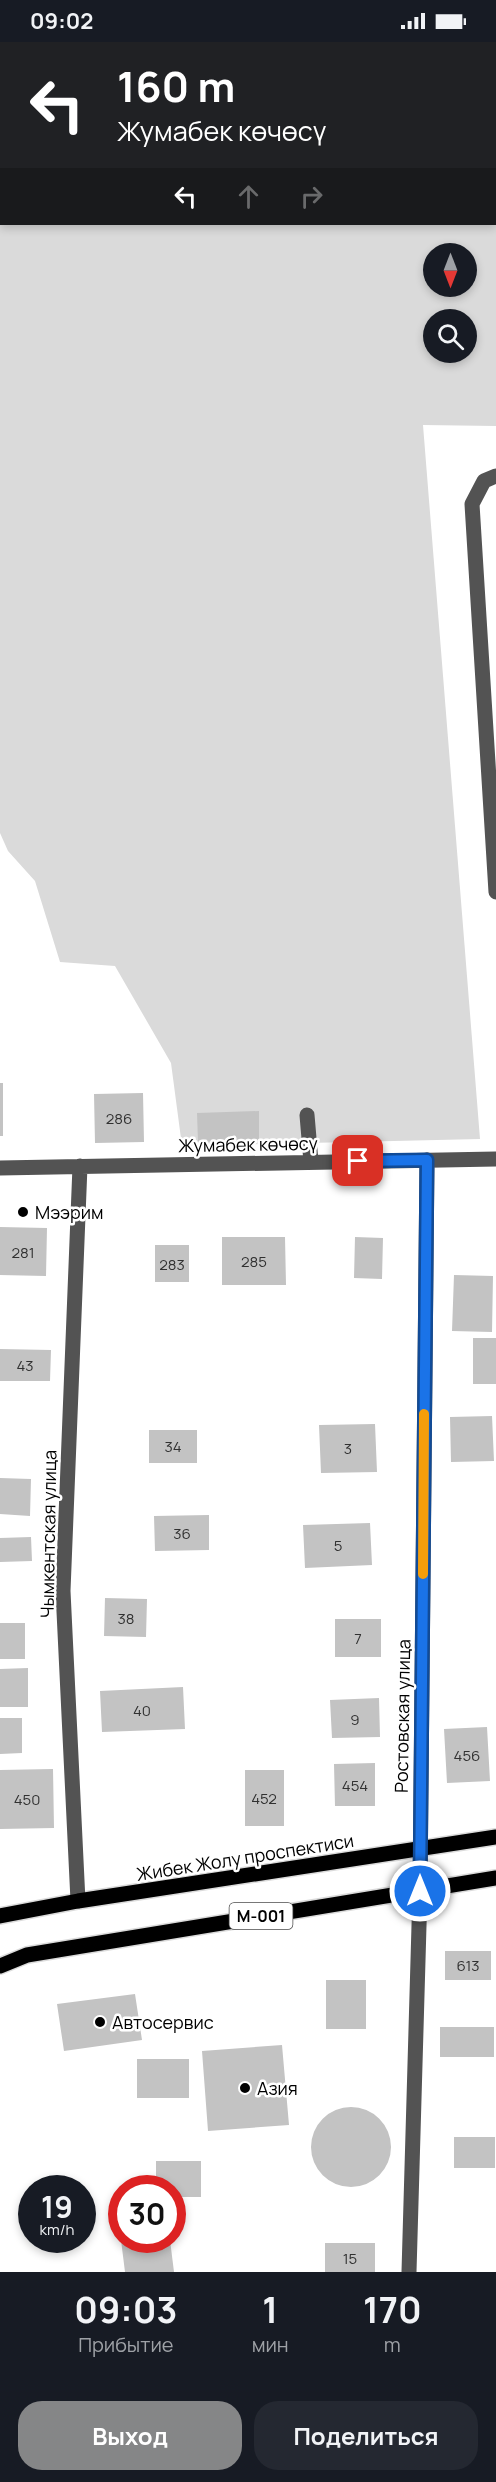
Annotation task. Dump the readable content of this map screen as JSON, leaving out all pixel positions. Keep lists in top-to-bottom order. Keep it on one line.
{"streets":{"main road":["Жибек Жолу проспектиси","М-001"],"street":["Жумабек көчөсү","Чымкентская улица","Ростовская улица"]},"crossings":[["Жумабек көчөсү","Чымкентская улица"],["Жумабек көчөсү","Ростовская улица"],["Чымкентская улица","Жибек Жолу проспектиси"],["Ростовская улица","Жибек Жолу проспектиси"],["Ростовская улица","М-001"]],"places":["Мээрим","Автосервис","Азия"],"house_numbers":["286","281","285","283","43","34","3","36","5","38","7","40","9","456","454","452","450","613","15"],"north":"bottom","page":{"status":"09:02","turn":["160 m","Жумабек көчөсү"],"speed":"19 km/h","limit":"30","eta":["09:03","Прибытие","1","мин","170","m"],"buttons":["Выход","Поделиться"]}}
